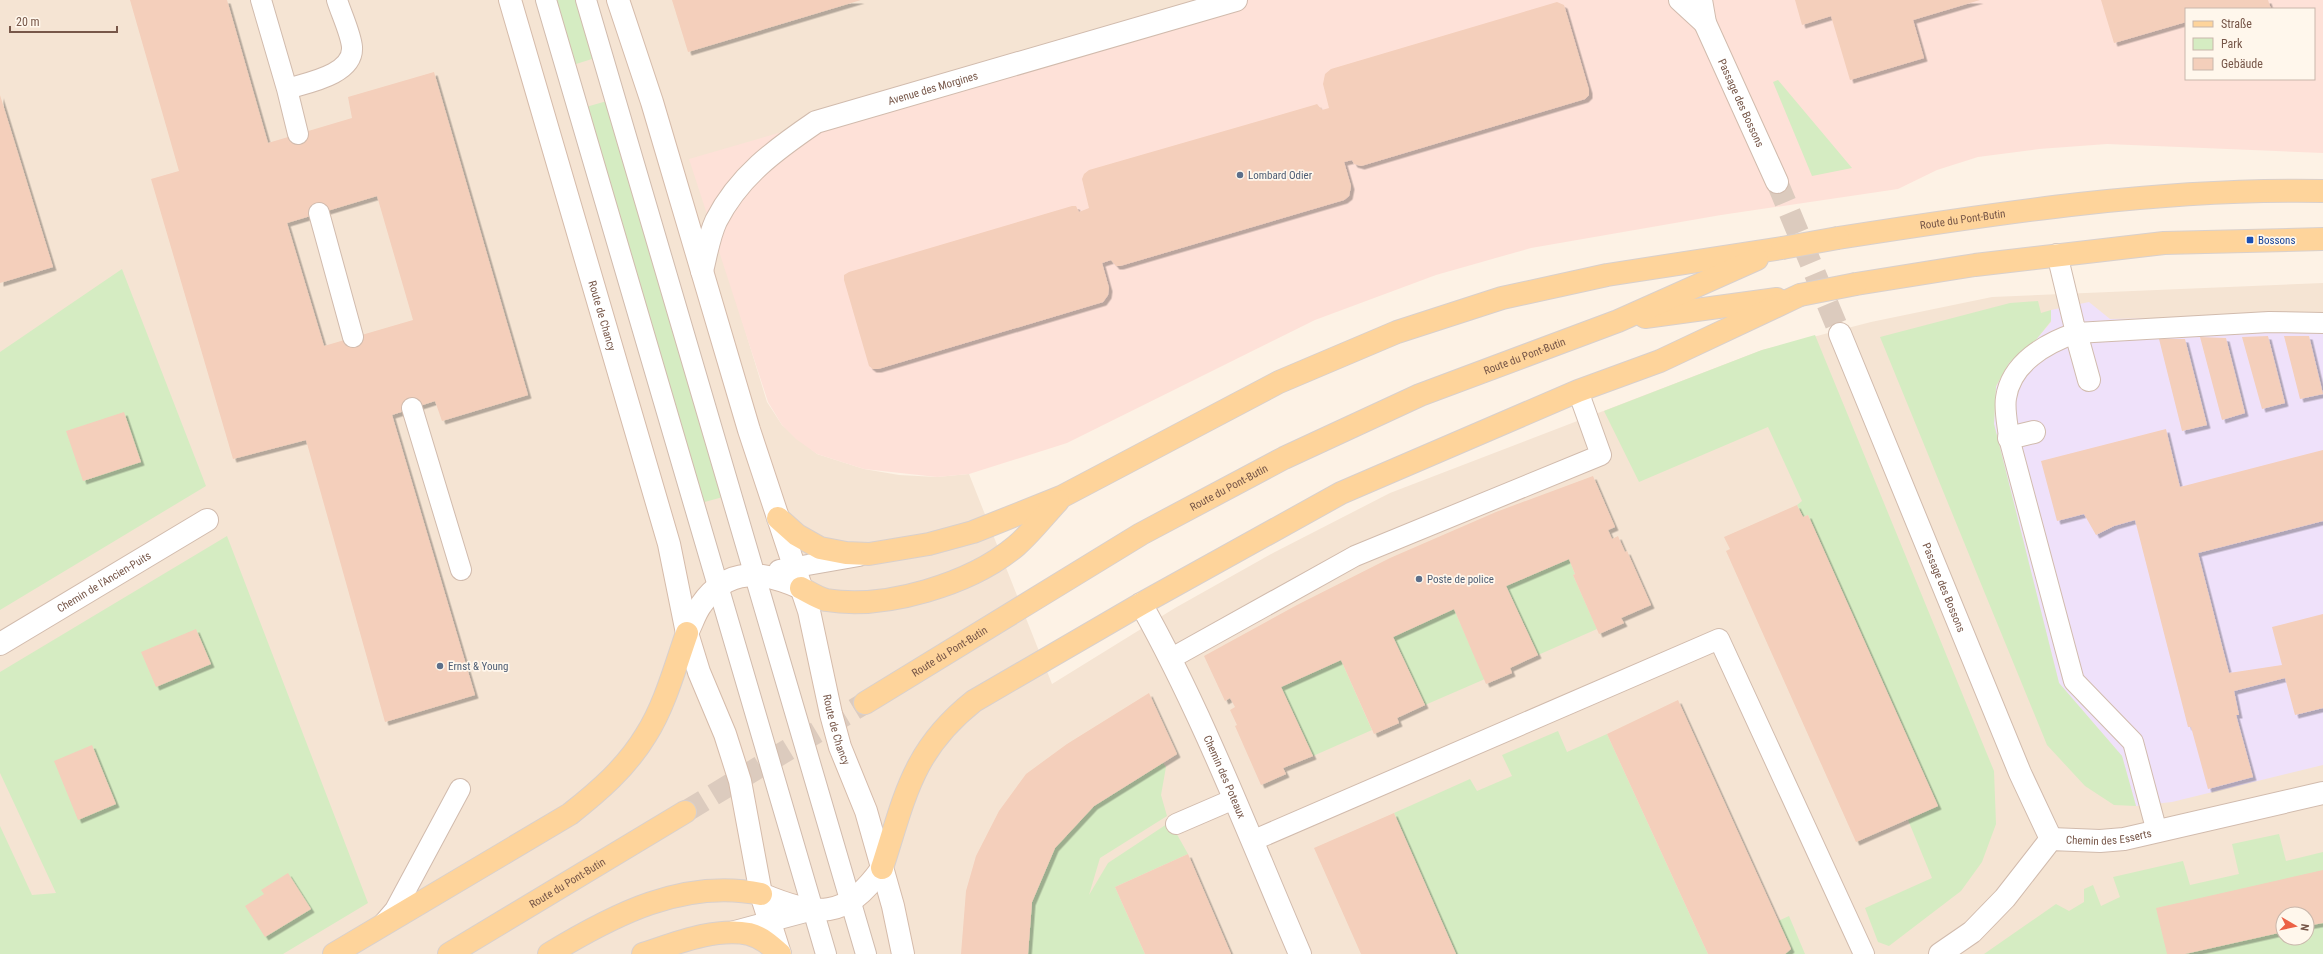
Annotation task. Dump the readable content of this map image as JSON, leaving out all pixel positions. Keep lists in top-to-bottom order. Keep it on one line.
{"streets":{"main road":["Route du Pont-Butin"],"street":["Avenue des Morgines","Passage des Bossons","Route de Chancy","Chemin de l'Ancien-Puits","Chemin des Poteaux","Chemin des Esserts"]},"crossings":[["Avenue des Morgines","Route de Chancy"],["Passage des Bossons","Chemin des Esserts"]],"places":{"other":["Lombard Odier","Poste de police","Ernst & Young"],"transit":["Bossons"]},"legend":["Straße","Park","Gebäude"],"scale_bar":"20 m","north":"right"}
